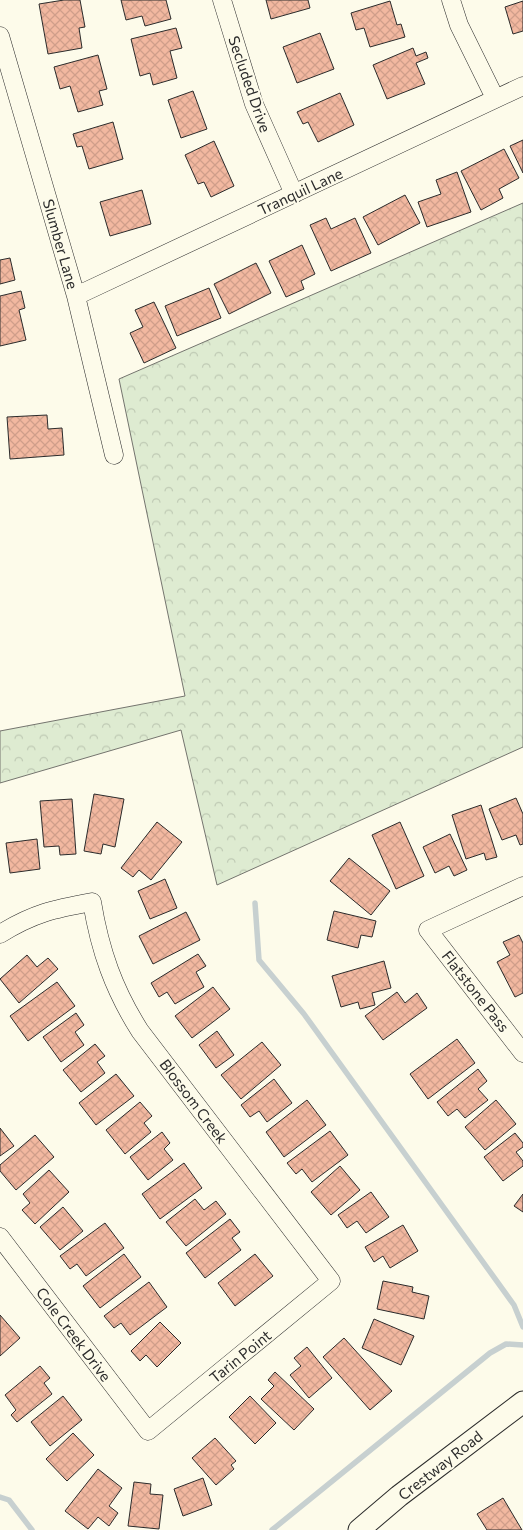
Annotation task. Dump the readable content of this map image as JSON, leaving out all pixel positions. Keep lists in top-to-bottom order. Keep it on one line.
{"streets":{"street":["Secluded Drive","Tranquil Lane","Slumber Lane","Flatstone Pass","Blossom Creek","Cole Creek Drive","Tarin Point","Crestway Road"]},"crossings":[["Secluded Drive","Tranquil Lane"],["Tranquil Lane","Slumber Lane"],["Blossom Creek","Tarin Point"],["Cole Creek Drive","Tarin Point"]]}
